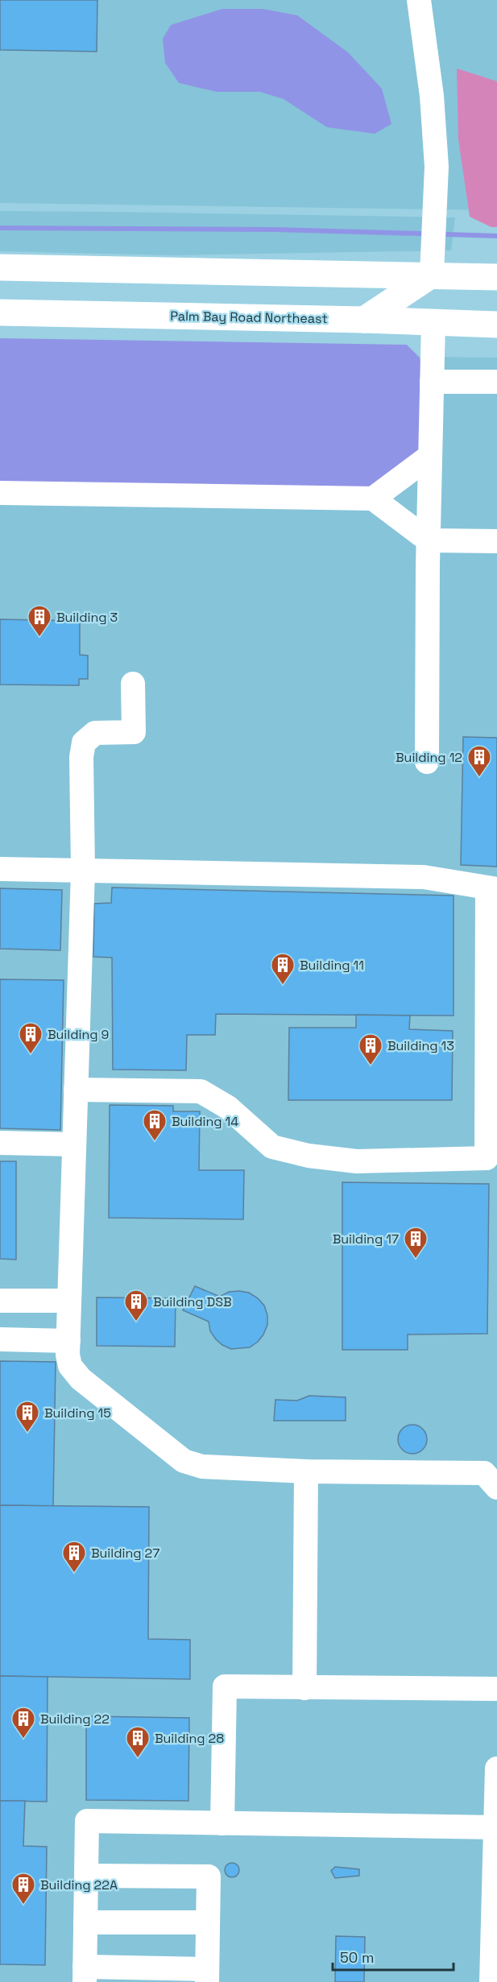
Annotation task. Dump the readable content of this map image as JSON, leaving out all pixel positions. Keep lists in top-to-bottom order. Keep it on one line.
{"streets":{"main road":["Palm Bay Road Northeast"]},"places":{"building":["Building 3","Building 12","Building 11","Building 9","Building 13","Building 14","Building 17","Building DSB","Building 15","Building 27","Building 22","Building 28","Building 22A"]},"scale_bar":"50 m"}
